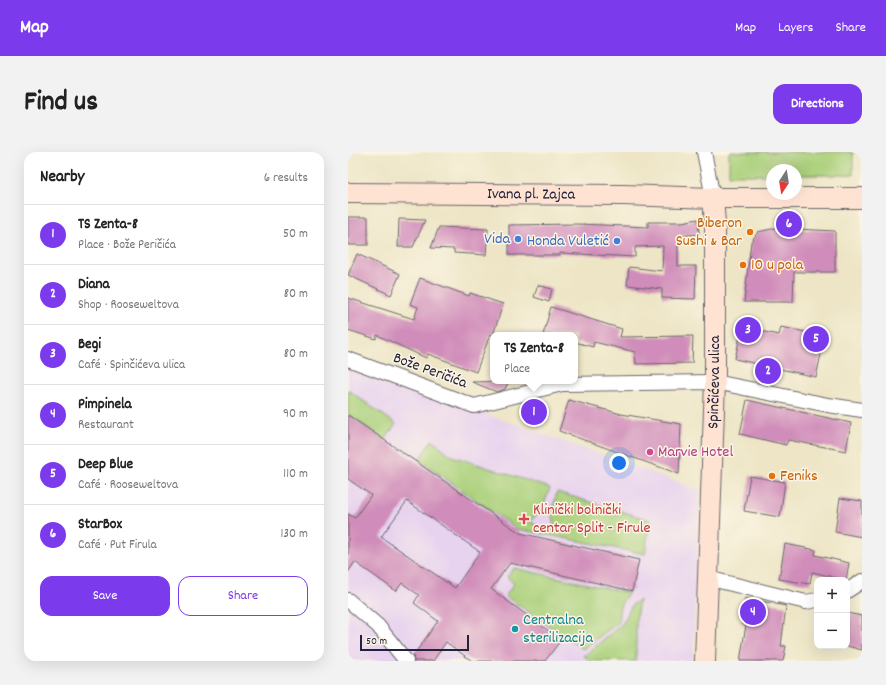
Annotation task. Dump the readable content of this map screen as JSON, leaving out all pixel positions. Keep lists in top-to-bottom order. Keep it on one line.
{"streets":{"street":["Ivana pl. Zajca","Bože Peričića","Spinčićeva ulica"]},"crossings":[["Ivana pl. Zajca","Spinčićeva ulica"],["Bože Peričića","Spinčićeva ulica"]],"places":{"other":["Biberon Sushi & Bar","Vida","Honda Vuletić","10 u pola","Marvie Hotel","Feniks","Centralna sterilizacija"],"health":["Klinički bolnički centar Split - Firule"]},"scale_bar":"50 m","north":"bottom","page":{"header":"Map","nav":["Map","Layers","Share"],"title":"Find us","buttons":["Directions",["Save","Share"]],"heading":["Nearby","6 results"],"list":[{"mark":"1","name":"TS Zenta-8","note":"Place · Bože Peričića","value":"50 m"},{"mark":"2","name":"Diana","note":"Shop · Rooseweltova","value":"80 m"},{"mark":"3","name":"Begi","note":"Café · Spinčićeva ulica","value":"80 m"},{"mark":"4","name":"Pimpinela","note":"Restaurant","value":"90 m"},{"mark":"5","name":"Deep Blue","note":"Café · Rooseweltova","value":"110 m"},{"mark":"6","name":"StarBox","note":"Café · Put Firula","value":"130 m"}],"pins":["6","3","5","2","1","4"],"popup":["TS Zenta-8","Place"],"map_buttons":["+","−"],"scale":"50 m"}}
